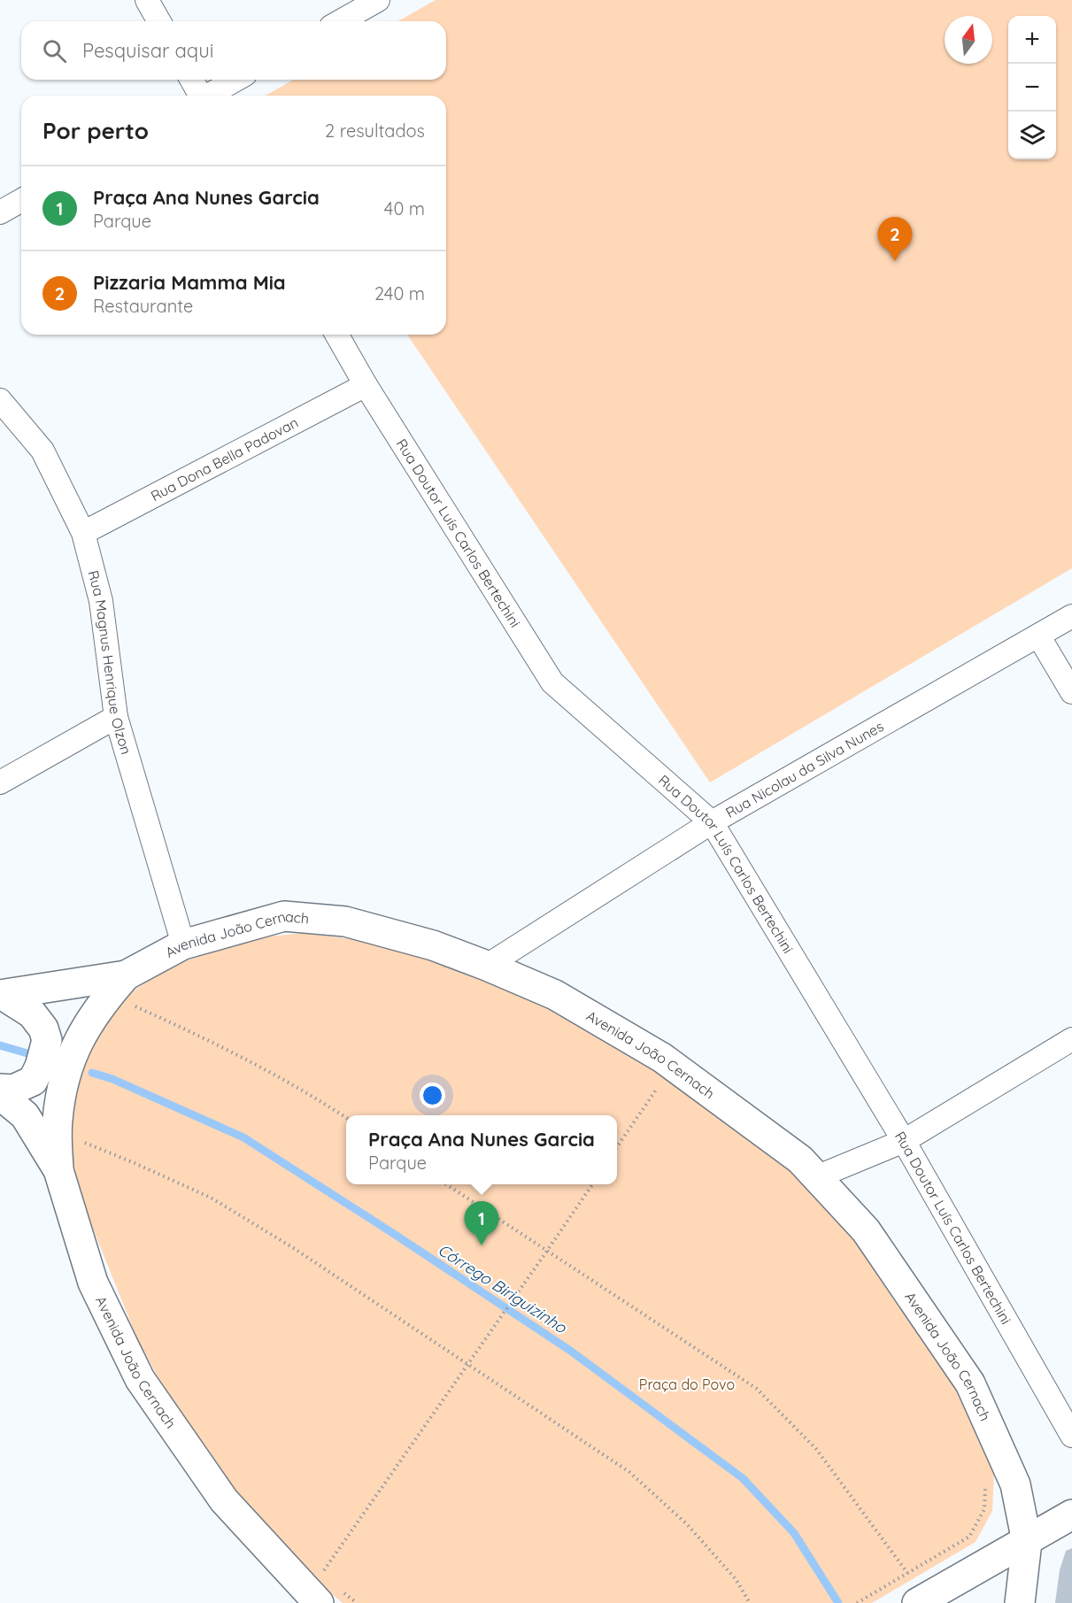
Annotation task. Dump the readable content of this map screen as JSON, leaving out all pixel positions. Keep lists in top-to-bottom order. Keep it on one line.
{"streets":{"main road":["Avenida João Cernach"],"street":["Rua Dona Bella Padovan","Rua Doutor Luís Carlos Bertechini","Rua Magnus Henrique Olzon","Rua Nicolau da Silva Nunes"]},"crossings":[["Rua Dona Bella Padovan","Rua Doutor Luís Carlos Bertechini"],["Rua Dona Bella Padovan","Rua Magnus Henrique Olzon"],["Rua Doutor Luís Carlos Bertechini","Rua Nicolau da Silva Nunes"],["Rua Magnus Henrique Olzon","Avenida João Cernach"],["Rua Nicolau da Silva Nunes","Avenida João Cernach"]],"water":["Córrego Biriguizinho"],"parks":["Praça do Povo"],"north":"top","page":{"map_buttons":["+","−"],"search":"Pesquisar aqui","heading":["Por perto","2 resultados"],"list":[{"mark":"1","name":"Praça Ana Nunes Garcia","note":"Parque","value":"40 m"},{"mark":"2","name":"Pizzaria Mamma Mia","note":"Restaurante","value":"240 m"}],"pins":["2","1"],"popup":["Praça Ana Nunes Garcia","Parque"]}}
